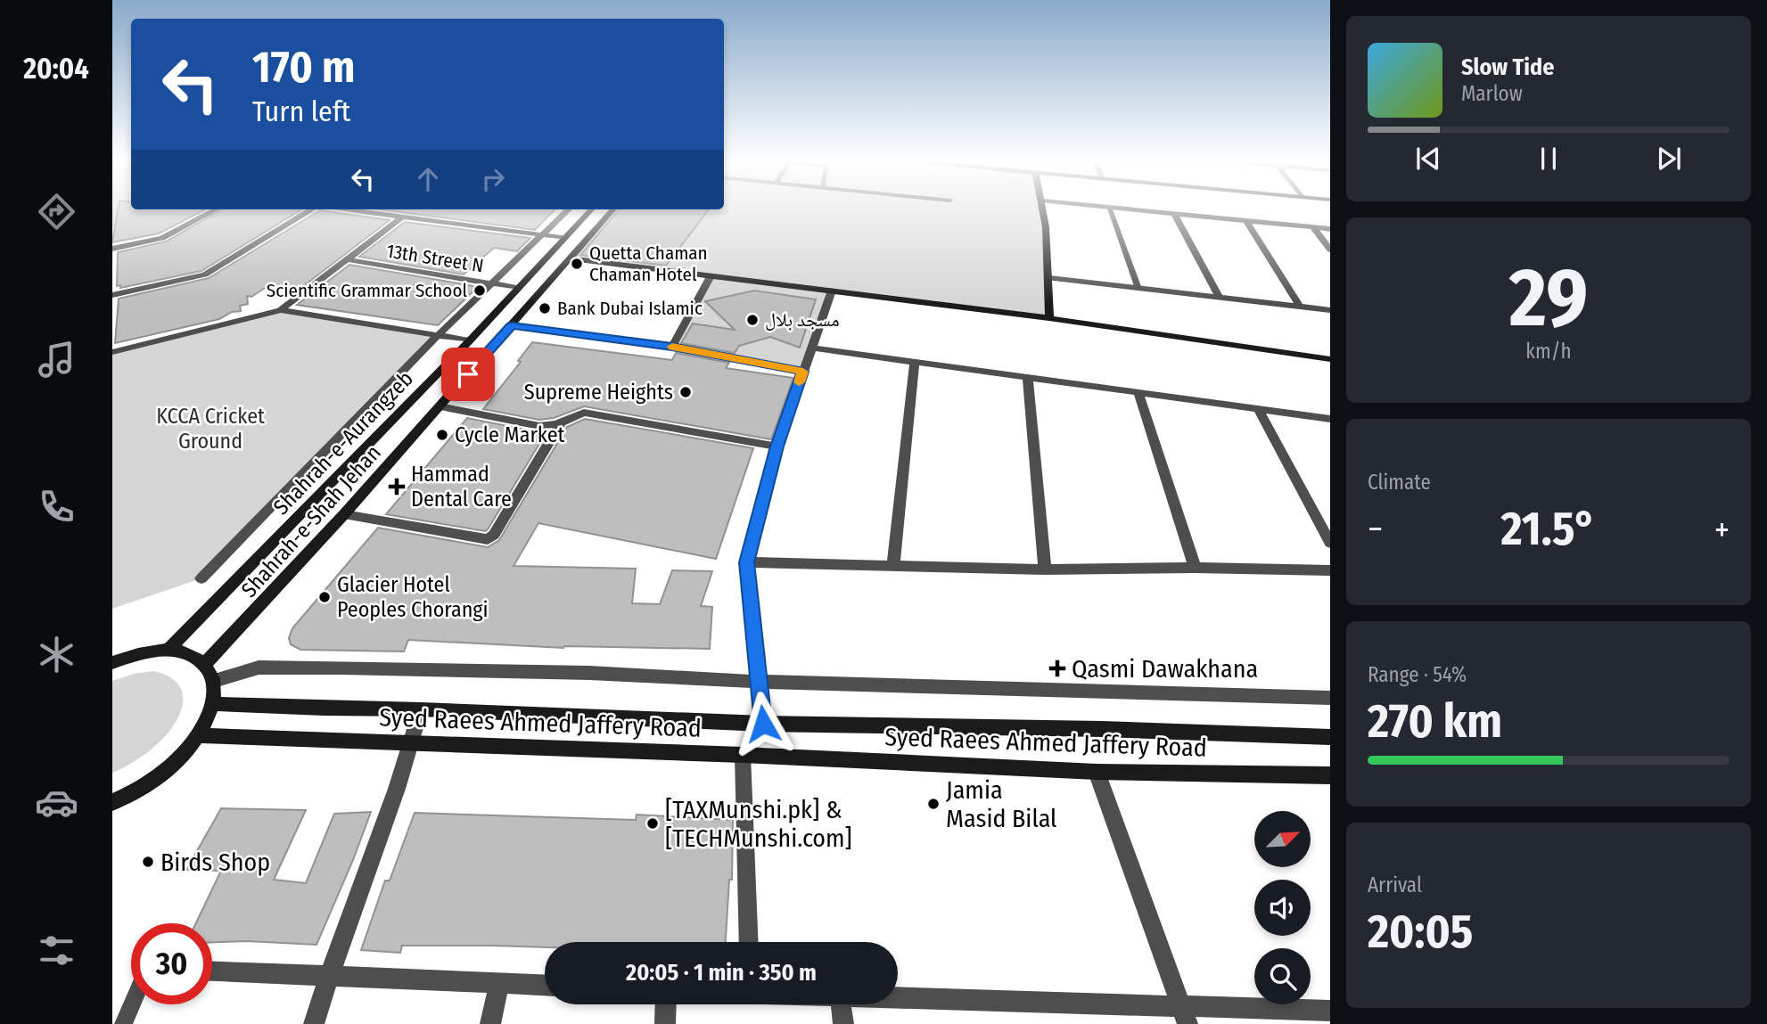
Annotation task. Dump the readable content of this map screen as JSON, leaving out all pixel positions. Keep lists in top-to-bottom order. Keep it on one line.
{"streets":{"main road":["Shahrah-e-Aurangzeb","Shahrah-e-Shah Jehan","Syed Raees Ahmed Jaffery Road"],"street":["13th Street N"]},"crossings":[["13th Street N","Shahrah-e-Aurangzeb"]],"parks":["KCCA Cricket Ground"],"places":{"other":["Quetta Chaman Chaman Hotel","Scientific Grammar School","Bank Dubai Islamic","مسجد بلال","Supreme Heights","Cycle Market","Glacier Hotel Peoples Chorangi","Jamia Masid Bilal","[TAXMunshi.pk] & [TECHMunshi.com]","Birds Shop"],"health":["Hammad Dental Care","Qasmi Dawakhana"]},"north":"top right","page":{"tabs":"20:04","turn":["170 m","Turn left"],"song":["Slow Tide","Marlow"],"tile":[["29","km/h"],"Climate",["Range · 54%","270 km"],["Arrival","20:05"]],"heat":["−","21.5°","+"],"limit":"30","trip":"20:05 · 1 min · 350 m"}}
